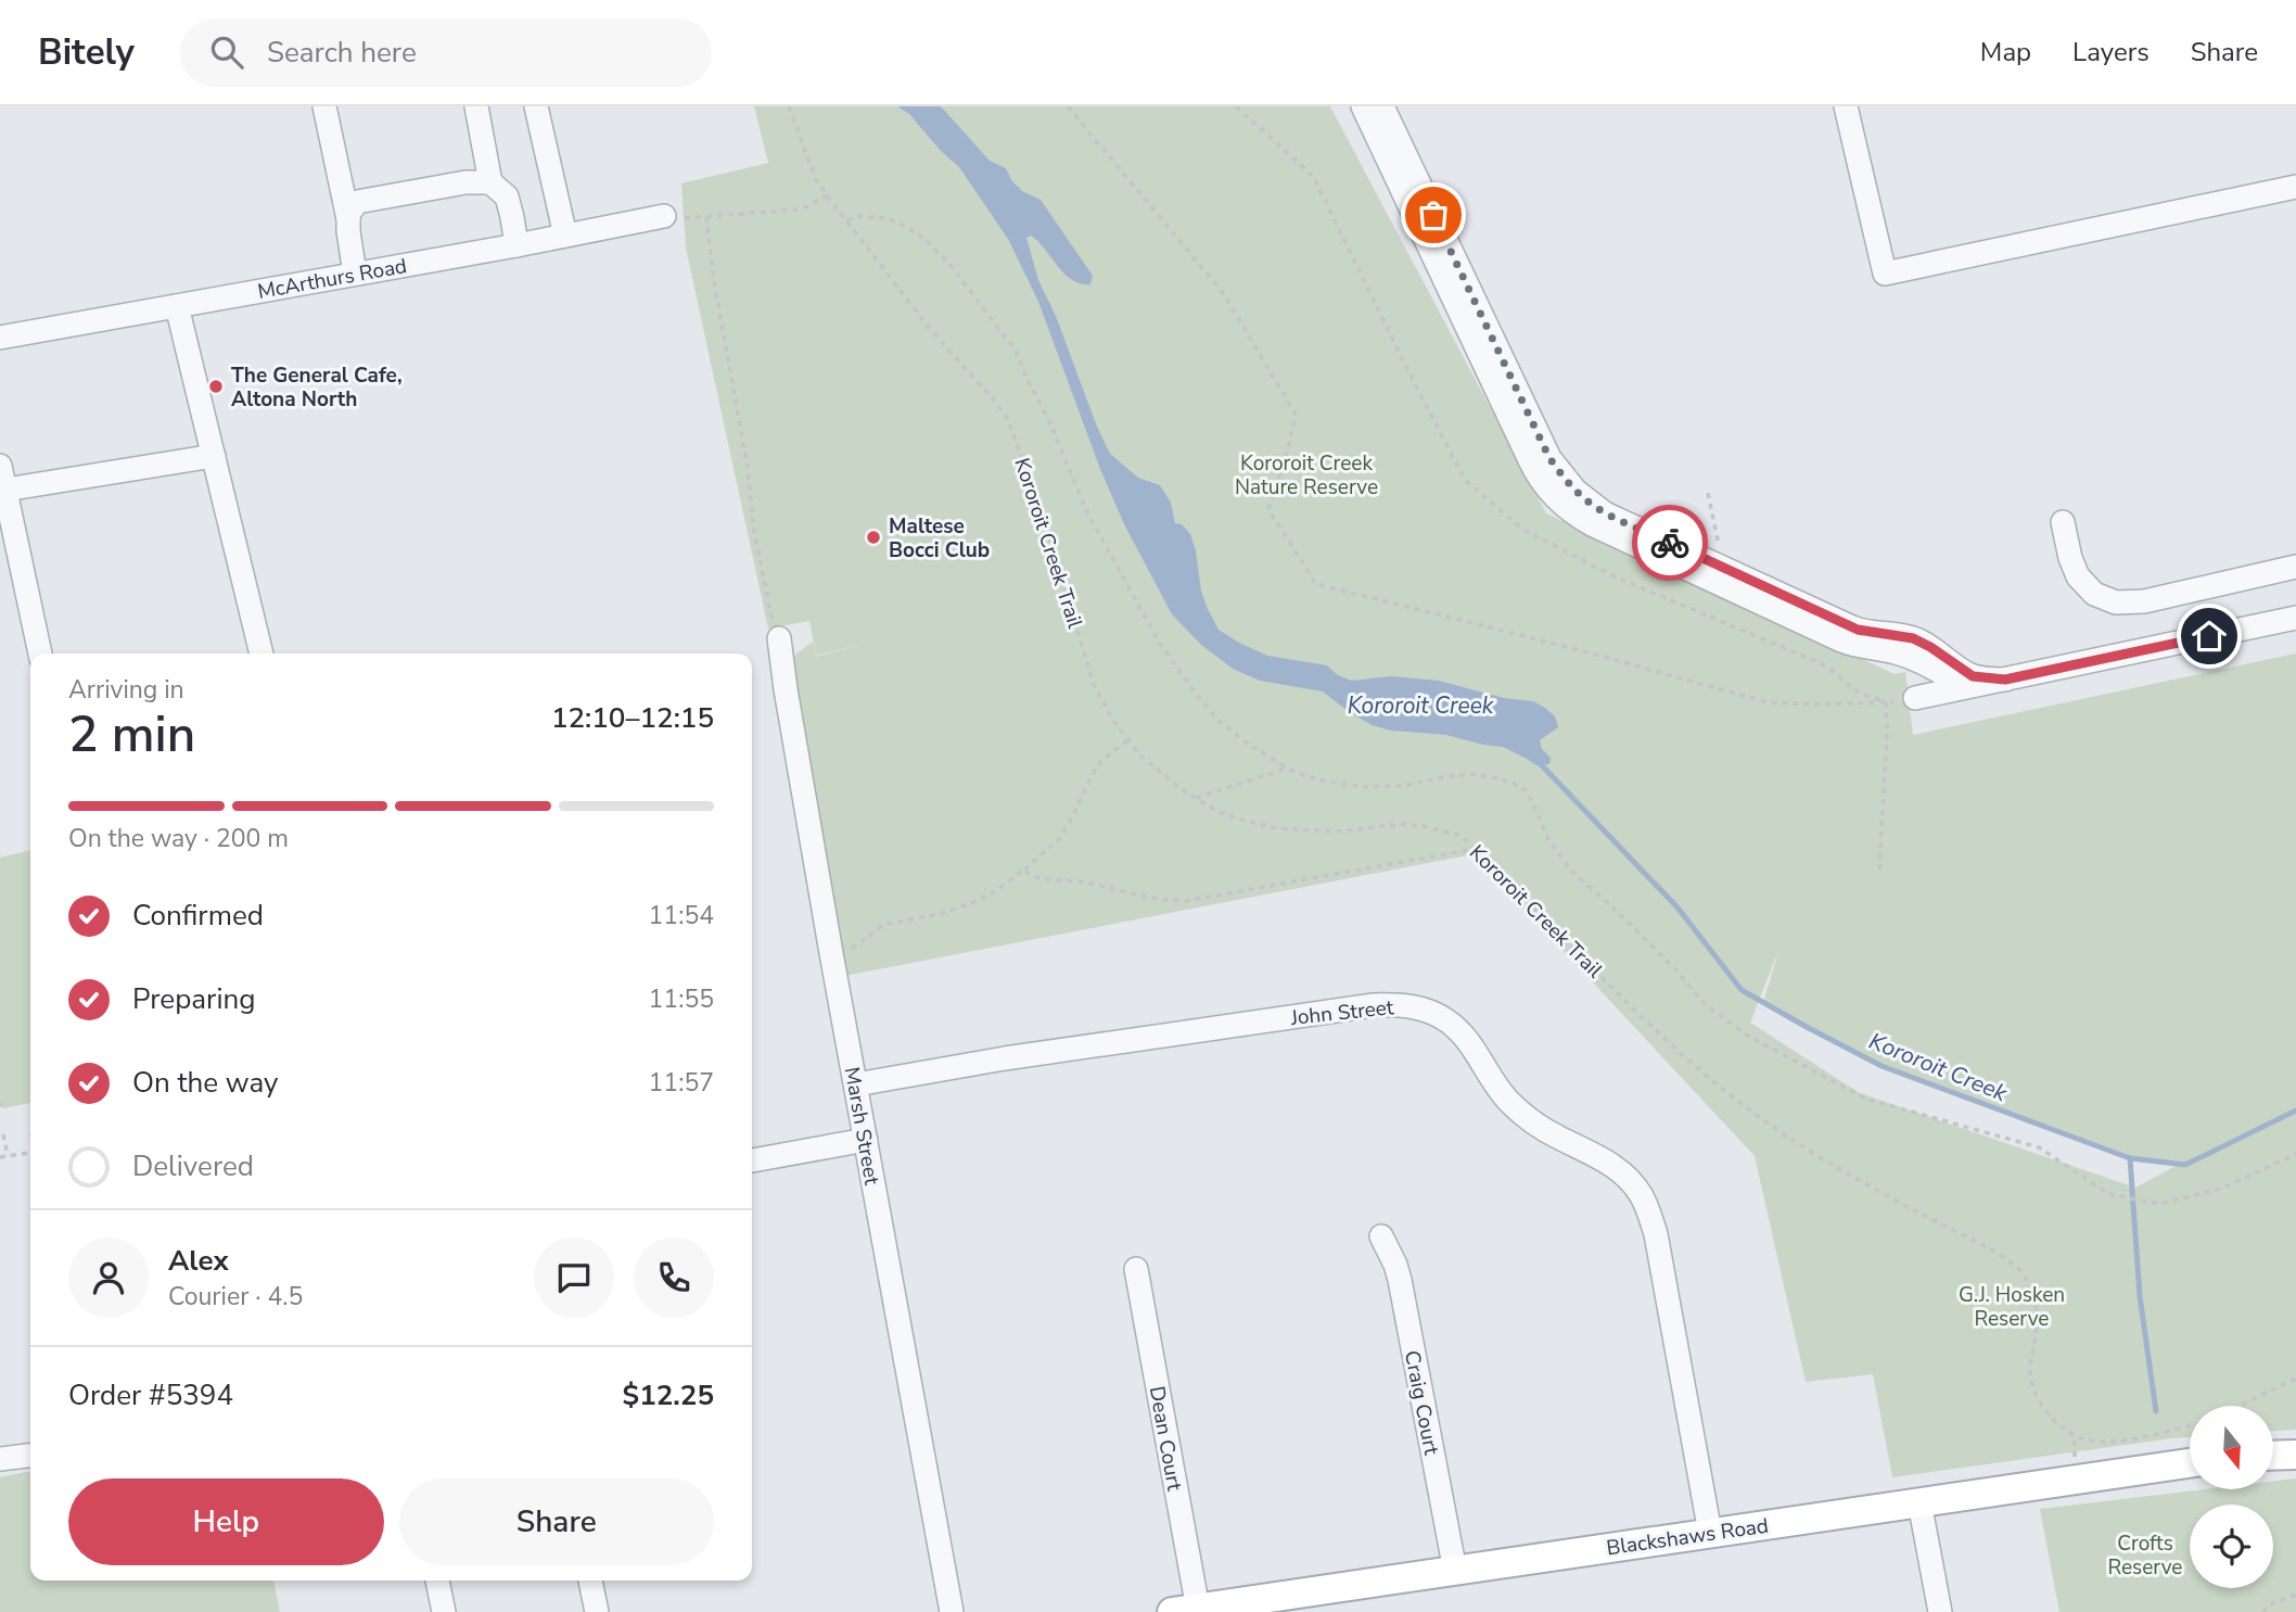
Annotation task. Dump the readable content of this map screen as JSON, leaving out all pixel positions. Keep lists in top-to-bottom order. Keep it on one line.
{"streets":{"main road":["Blackshaws Road"],"street":["McArthurs Road","John Street","Marsh Street","Craig Court","Dean Court"],"path":["Kororoit Creek Trail"]},"crossings":[["John Street","Marsh Street"],["John Street","Blackshaws Road"],["Craig Court","Blackshaws Road"],["Dean Court","Blackshaws Road"]],"water":["Kororoit Creek"],"parks":["Kororoit Creek Nature Reserve","G.J. Hosken Reserve","Crofts Reserve"],"places":["The General Cafe, Altona North","Maltese Bocci Club"],"north":"bottom","page":{"header":"Bitely","search":"Search here","nav":["Map","Layers","Share"],"heading":["2 min","Arriving in","12:10–12:15"],"panel":["Alex","Courier · 4.5","Order #5394","$12.25"],"bar":"On the way · 200 m","list":[["Confirmed","11:54"],["Preparing","11:55"],["On the way","11:57"],"Delivered"],"buttons":["Help","Share"]}}
